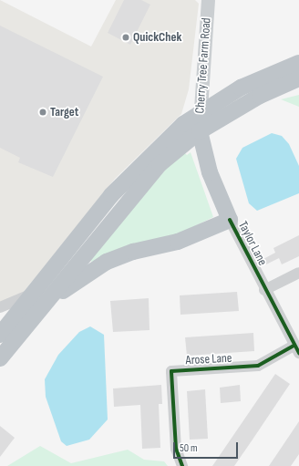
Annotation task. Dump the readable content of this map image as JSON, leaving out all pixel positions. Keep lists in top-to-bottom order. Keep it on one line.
{"streets":{"main road":["Cherry Tree Farm Road"],"street":["Taylor Lane","Arose Lane"]},"crossings":[["Taylor Lane","Arose Lane"]],"places":["QuickChek","Target"],"scale_bar":"50 m"}
